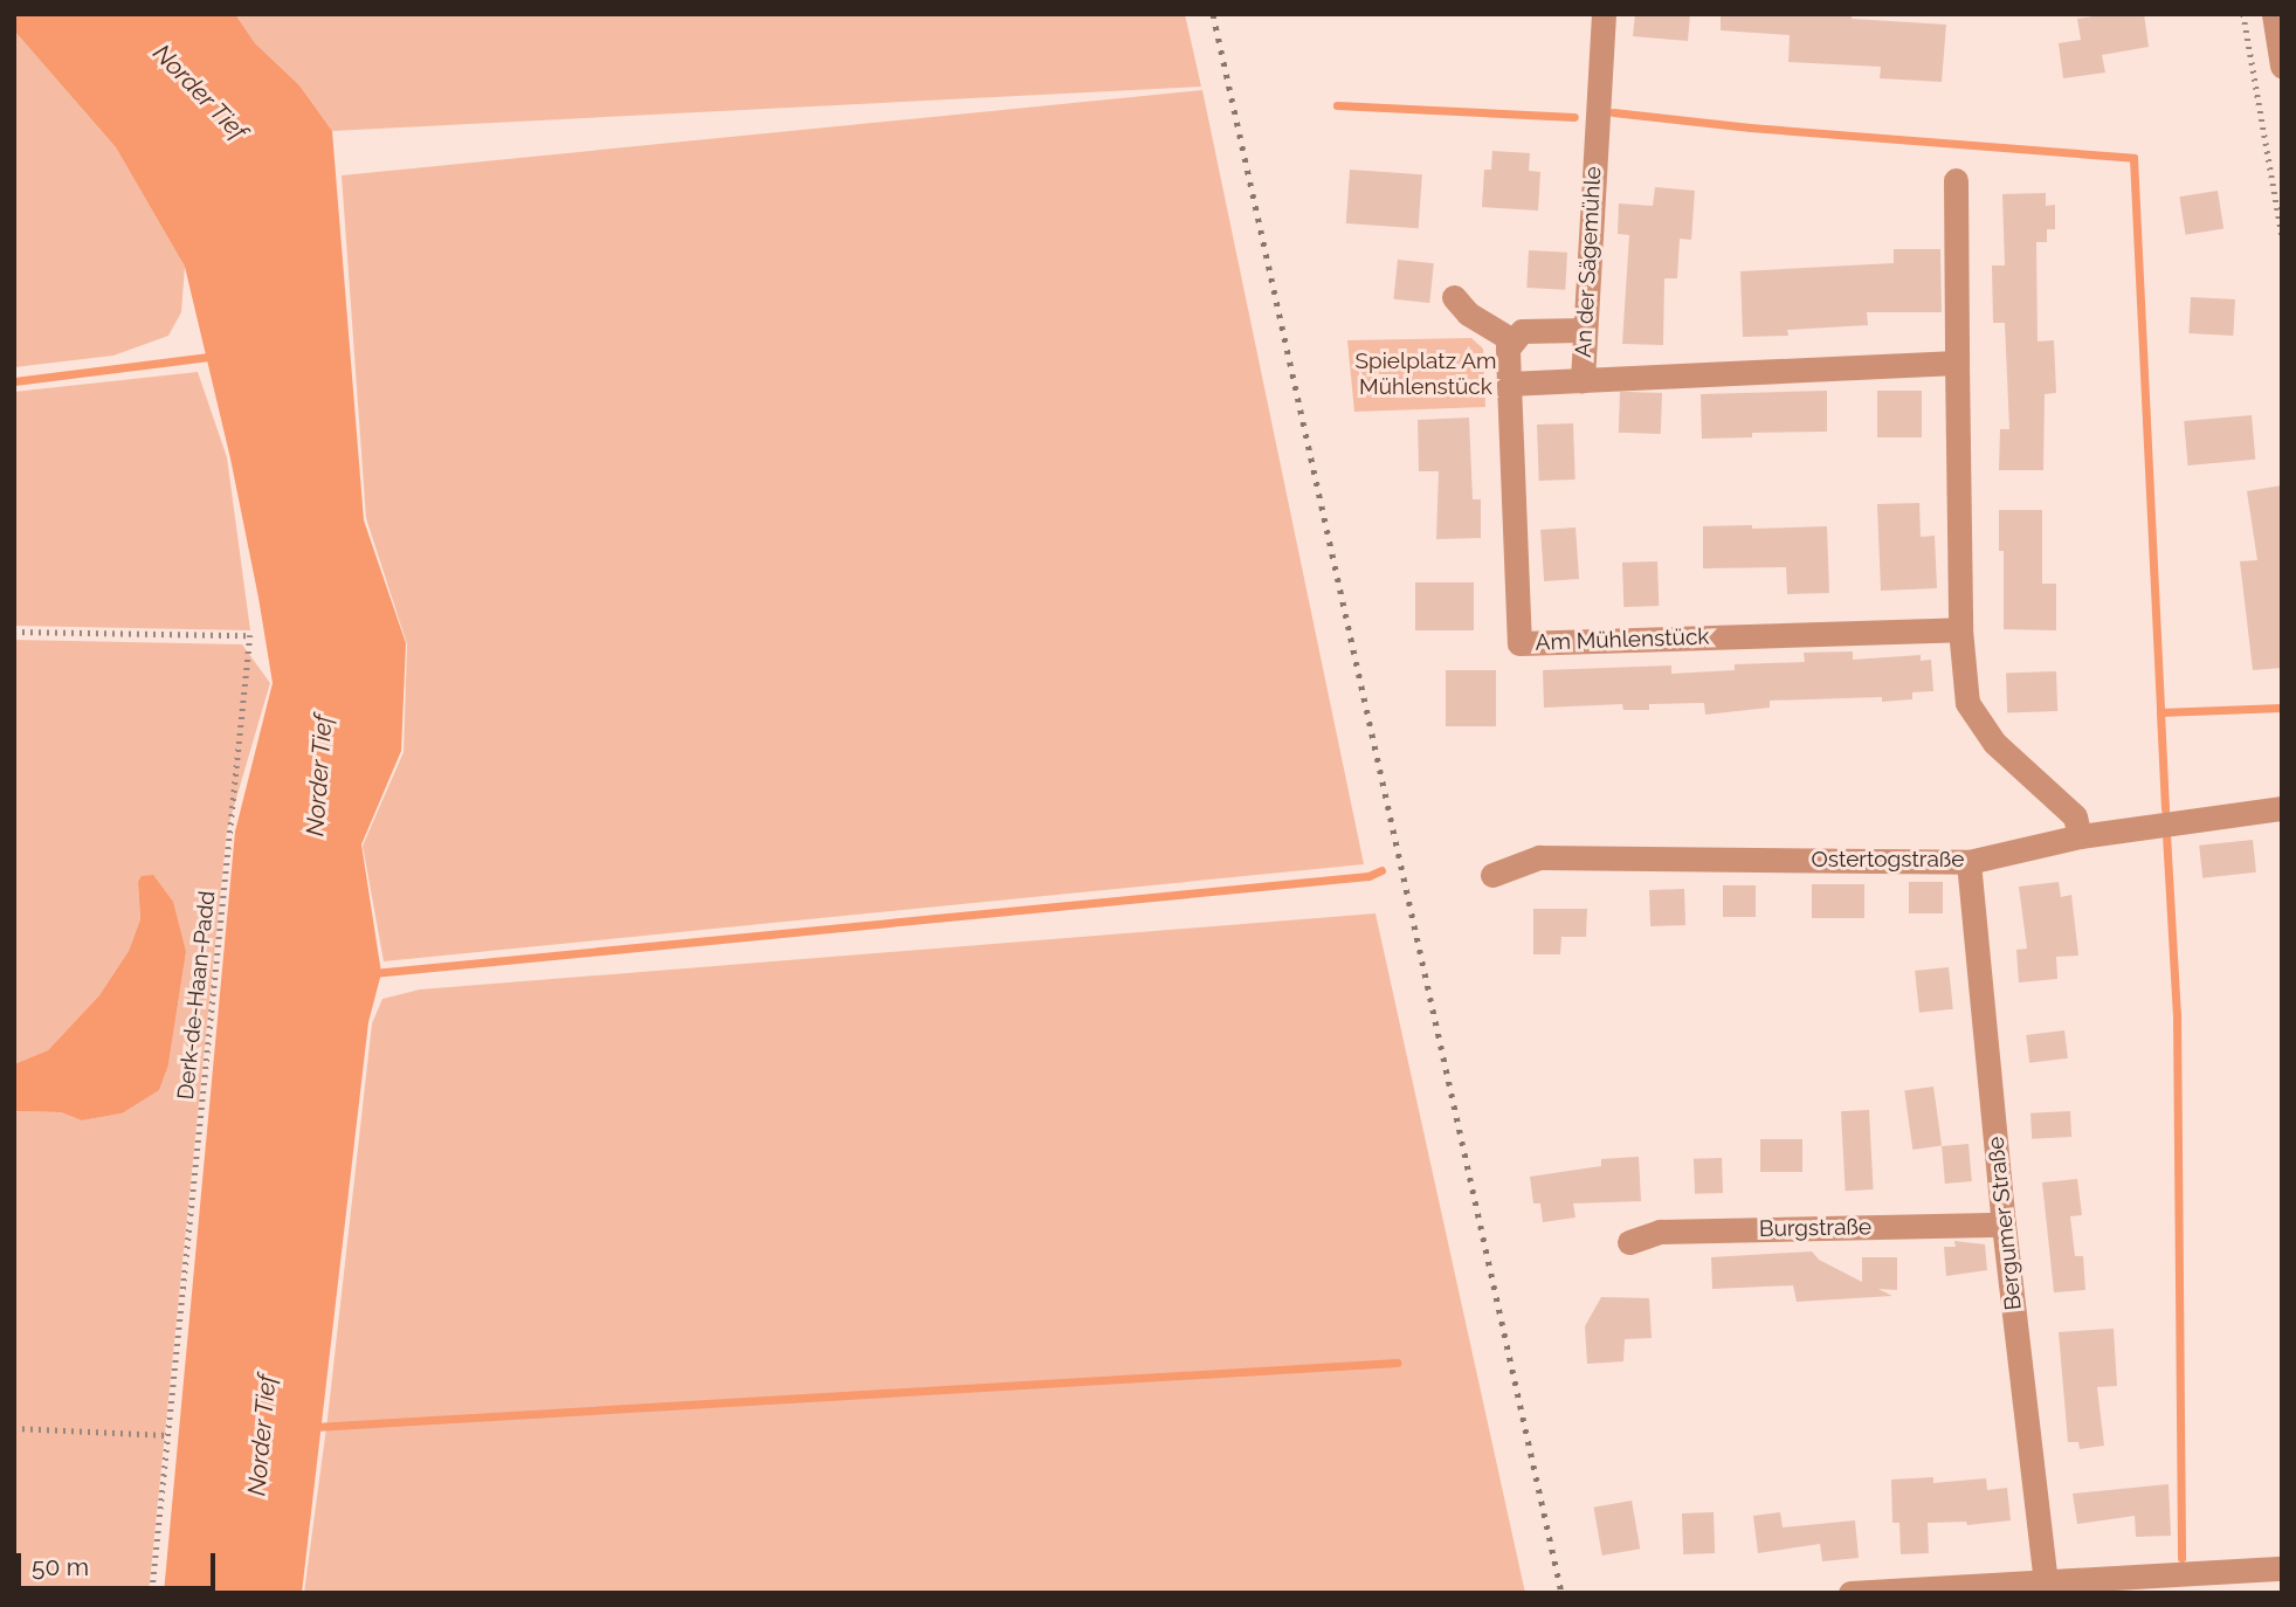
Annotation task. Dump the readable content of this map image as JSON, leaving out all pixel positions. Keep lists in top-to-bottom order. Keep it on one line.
{"streets":{"street":["An der Sägemühle","Am Mühlenstück","Ostertogstraße","Bergumer Straße","Burgstraße"],"path":["Derk-de-Haan-Padd"]},"crossings":[["Ostertogstraße","Bergumer Straße"],["Bergumer Straße","Burgstraße"]],"water":["Norder Tief"],"parks":["Spielplatz Am Mühlenstück"],"scale_bar":"50 m"}
